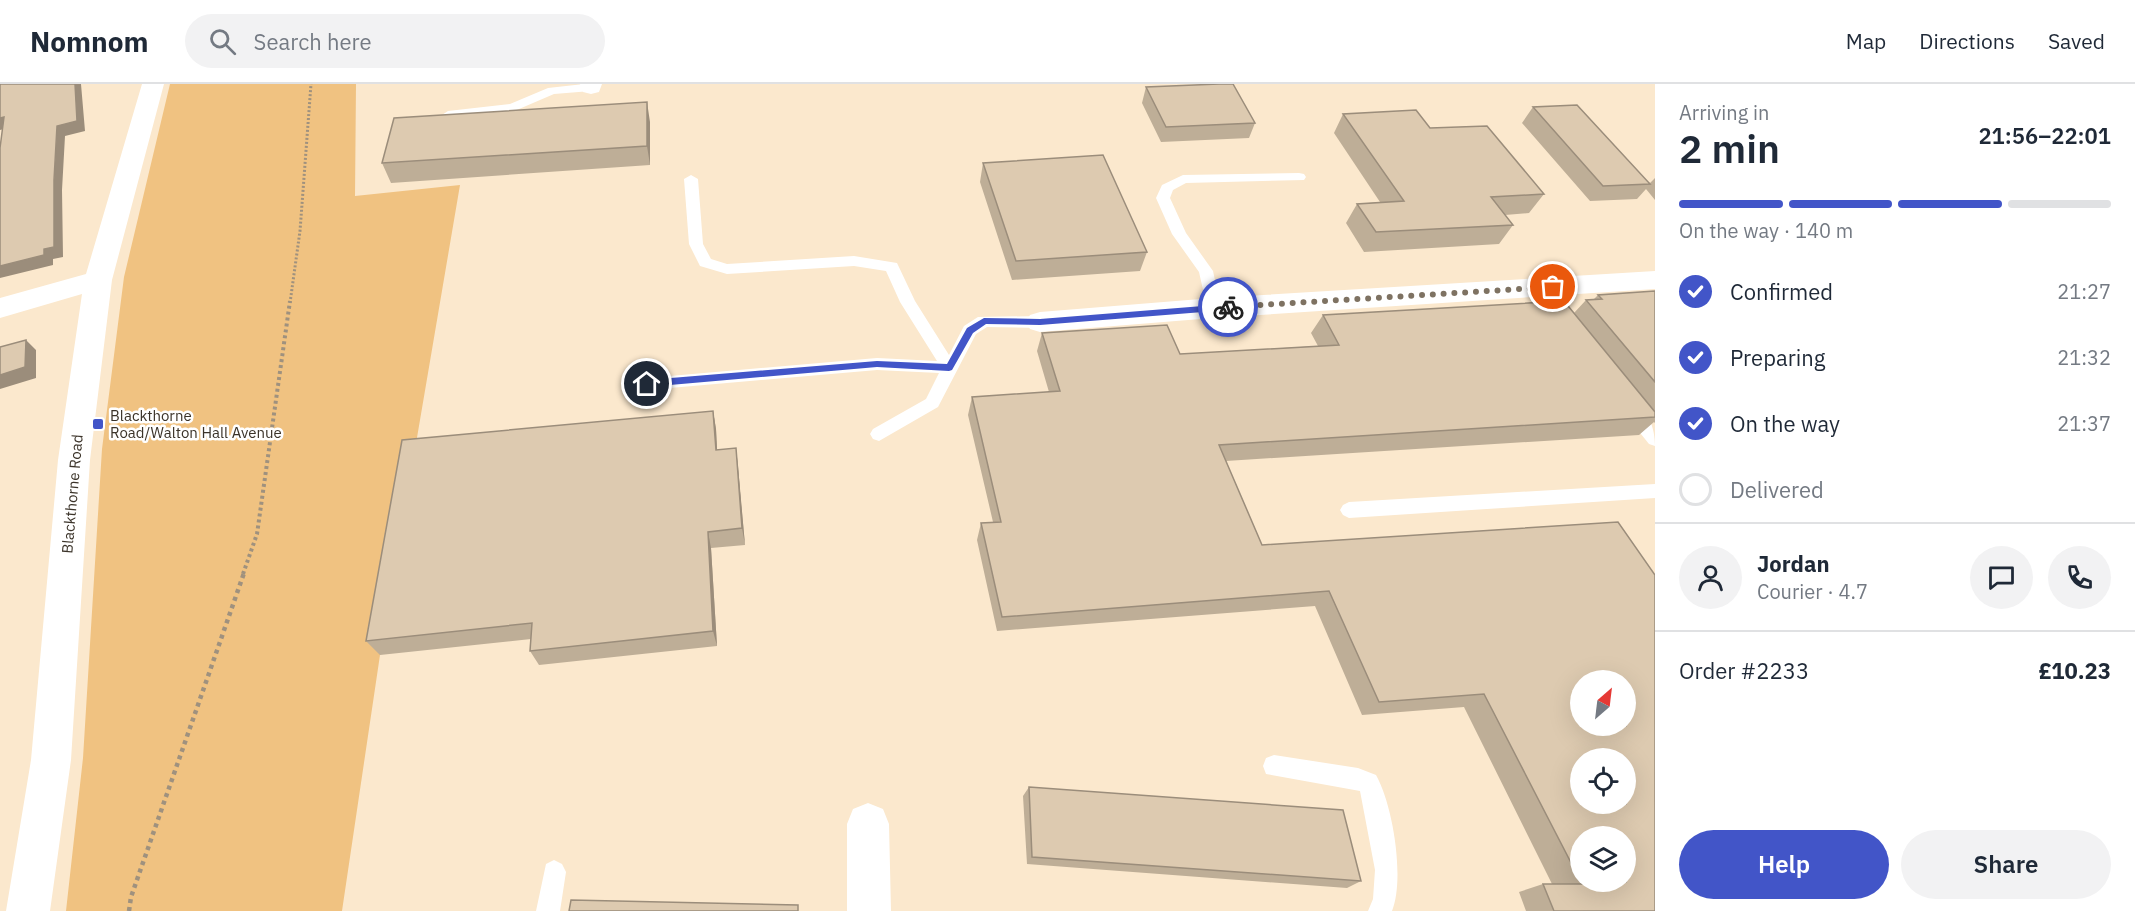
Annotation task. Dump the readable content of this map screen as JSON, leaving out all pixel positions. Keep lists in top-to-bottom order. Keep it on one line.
{"streets":{"street":["Blackthorne Road"]},"places":{"transit":["Blackthorne Road/Walton Hall Avenue"]},"north":"top right","page":{"header":"Nomnom","search":"Search here","nav":["Map","Directions","Saved"],"heading":["2 min","Arriving in","21:56–22:01"],"panel":["Jordan","Courier · 4.7","Order #2233","£10.23"],"bar":"On the way · 140 m","list":[["Confirmed","21:27"],["Preparing","21:32"],["On the way","21:37"],"Delivered"],"buttons":["Help","Share"]}}
